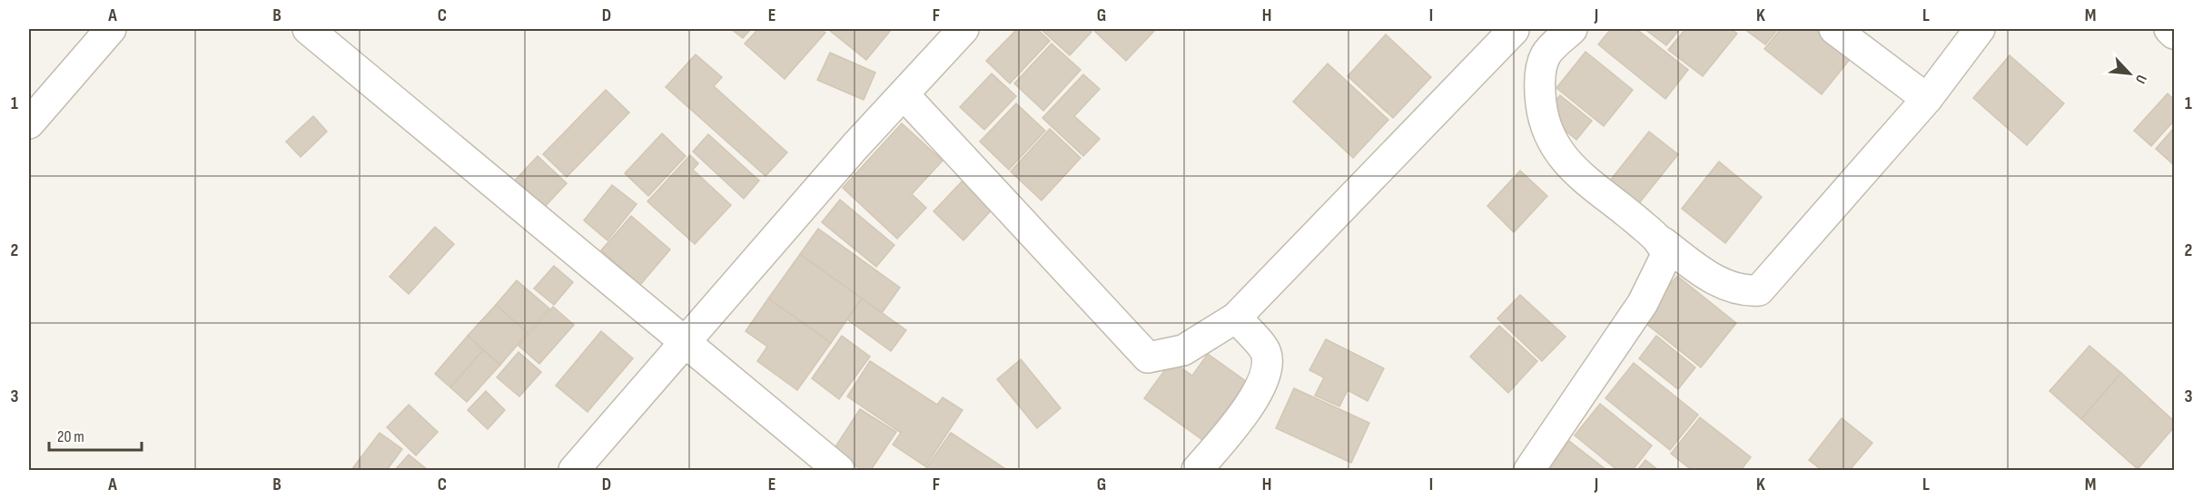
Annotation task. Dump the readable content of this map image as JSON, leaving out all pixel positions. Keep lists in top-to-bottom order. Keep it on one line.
{"scale_bar":"20 m","north":"bottom right","grid":{"columns":["A","B","C","D","E","F","G","H","I","J","K","L","M"],"rows":["1","2","3"]}}
